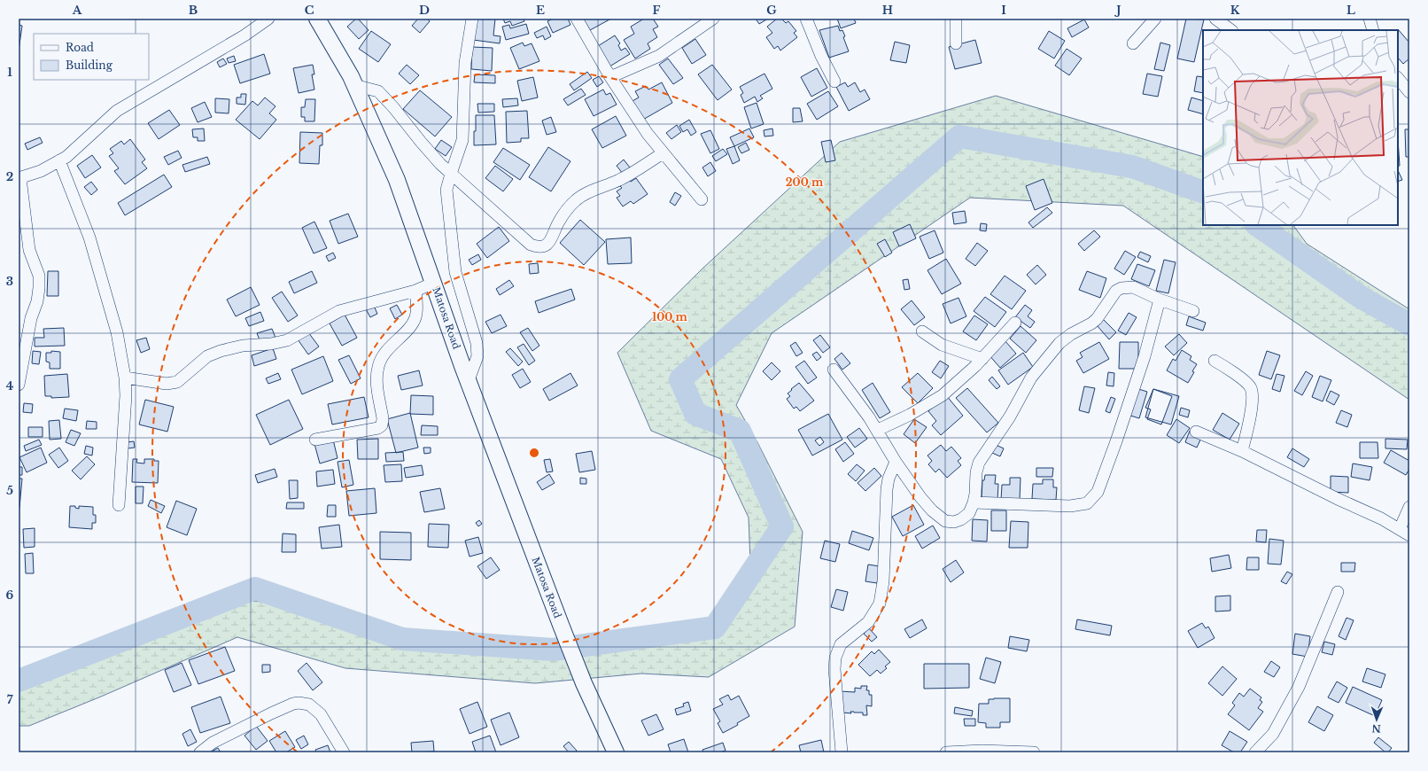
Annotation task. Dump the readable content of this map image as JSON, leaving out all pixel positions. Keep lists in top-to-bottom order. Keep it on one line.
{"streets":{"street":["Matosa Road"]},"legend":["Road","Building"],"north":"bottom","grid":{"columns":["A","B","C","D","E","F","G","H","I","J","K","L"],"rows":["1","2","3","4","5","6","7"]},"rings":["200 m","100 m"]}
